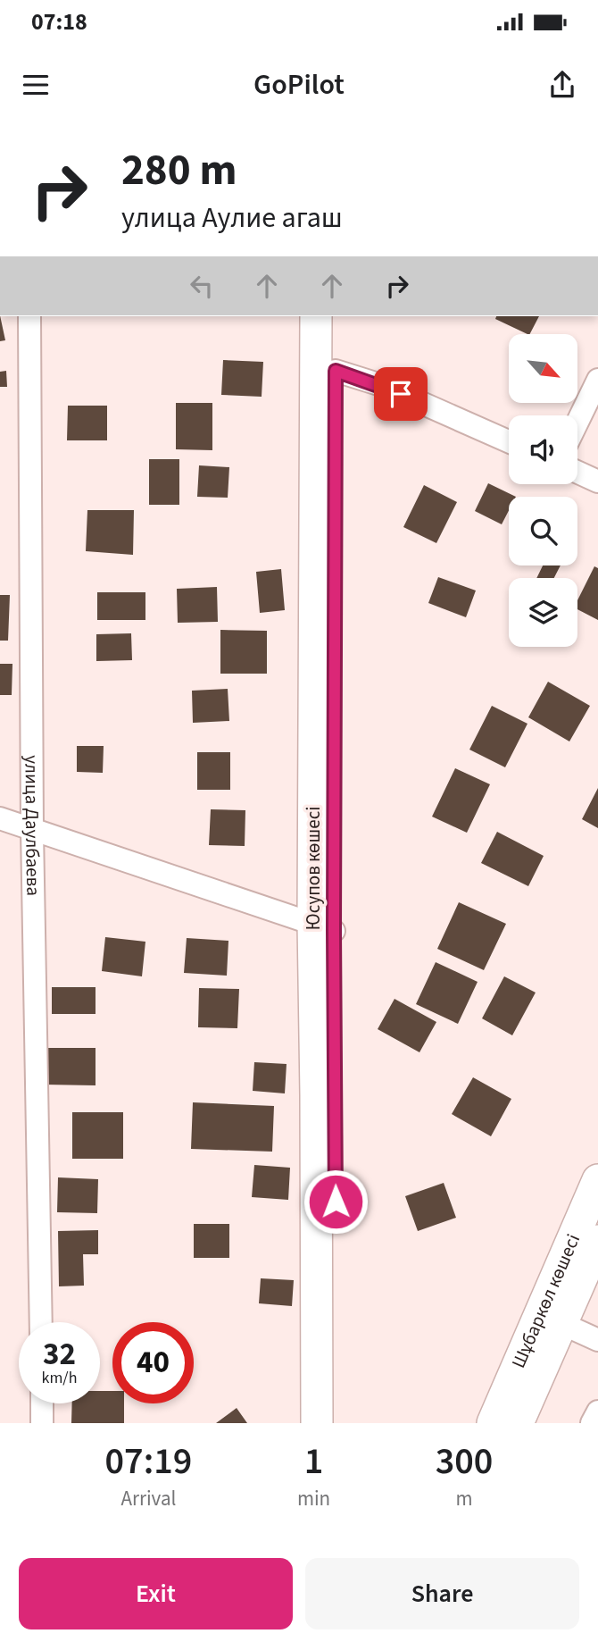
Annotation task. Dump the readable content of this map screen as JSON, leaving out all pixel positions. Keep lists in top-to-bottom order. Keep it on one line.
{"streets":{"street":["улица Даулбаева","Юсупов көшесі","Шұбаркөл көшесі"]},"north":"bottom right","page":{"status":"07:18","header":"GoPilot","turn":["280 m","улица Аулие агаш"],"speed":"32 km/h","limit":"40","eta":["07:19","Arrival","1","min","300","m"],"buttons":["Exit","Share"]}}
